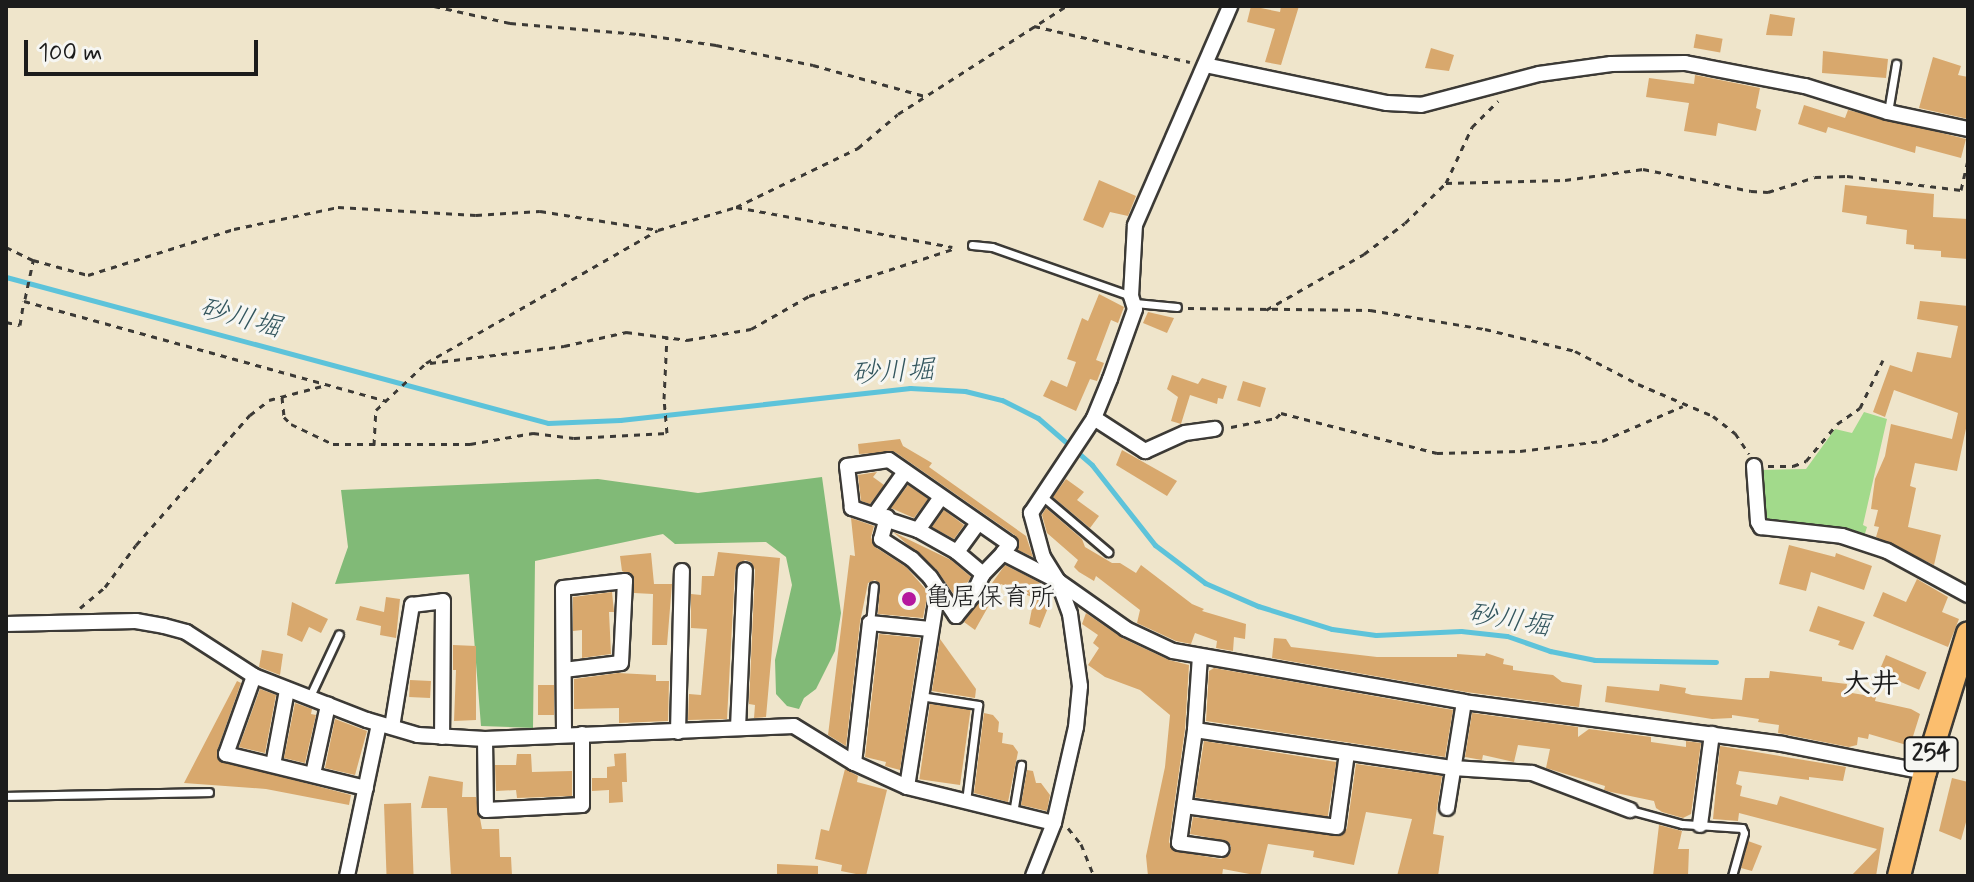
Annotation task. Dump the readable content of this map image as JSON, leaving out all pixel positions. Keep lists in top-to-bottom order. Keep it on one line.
{"streets":{"highway":["254"]},"districts":["大井"],"water":["砂川堀"],"places":["亀居保育所"],"scale_bar":"100 m"}
